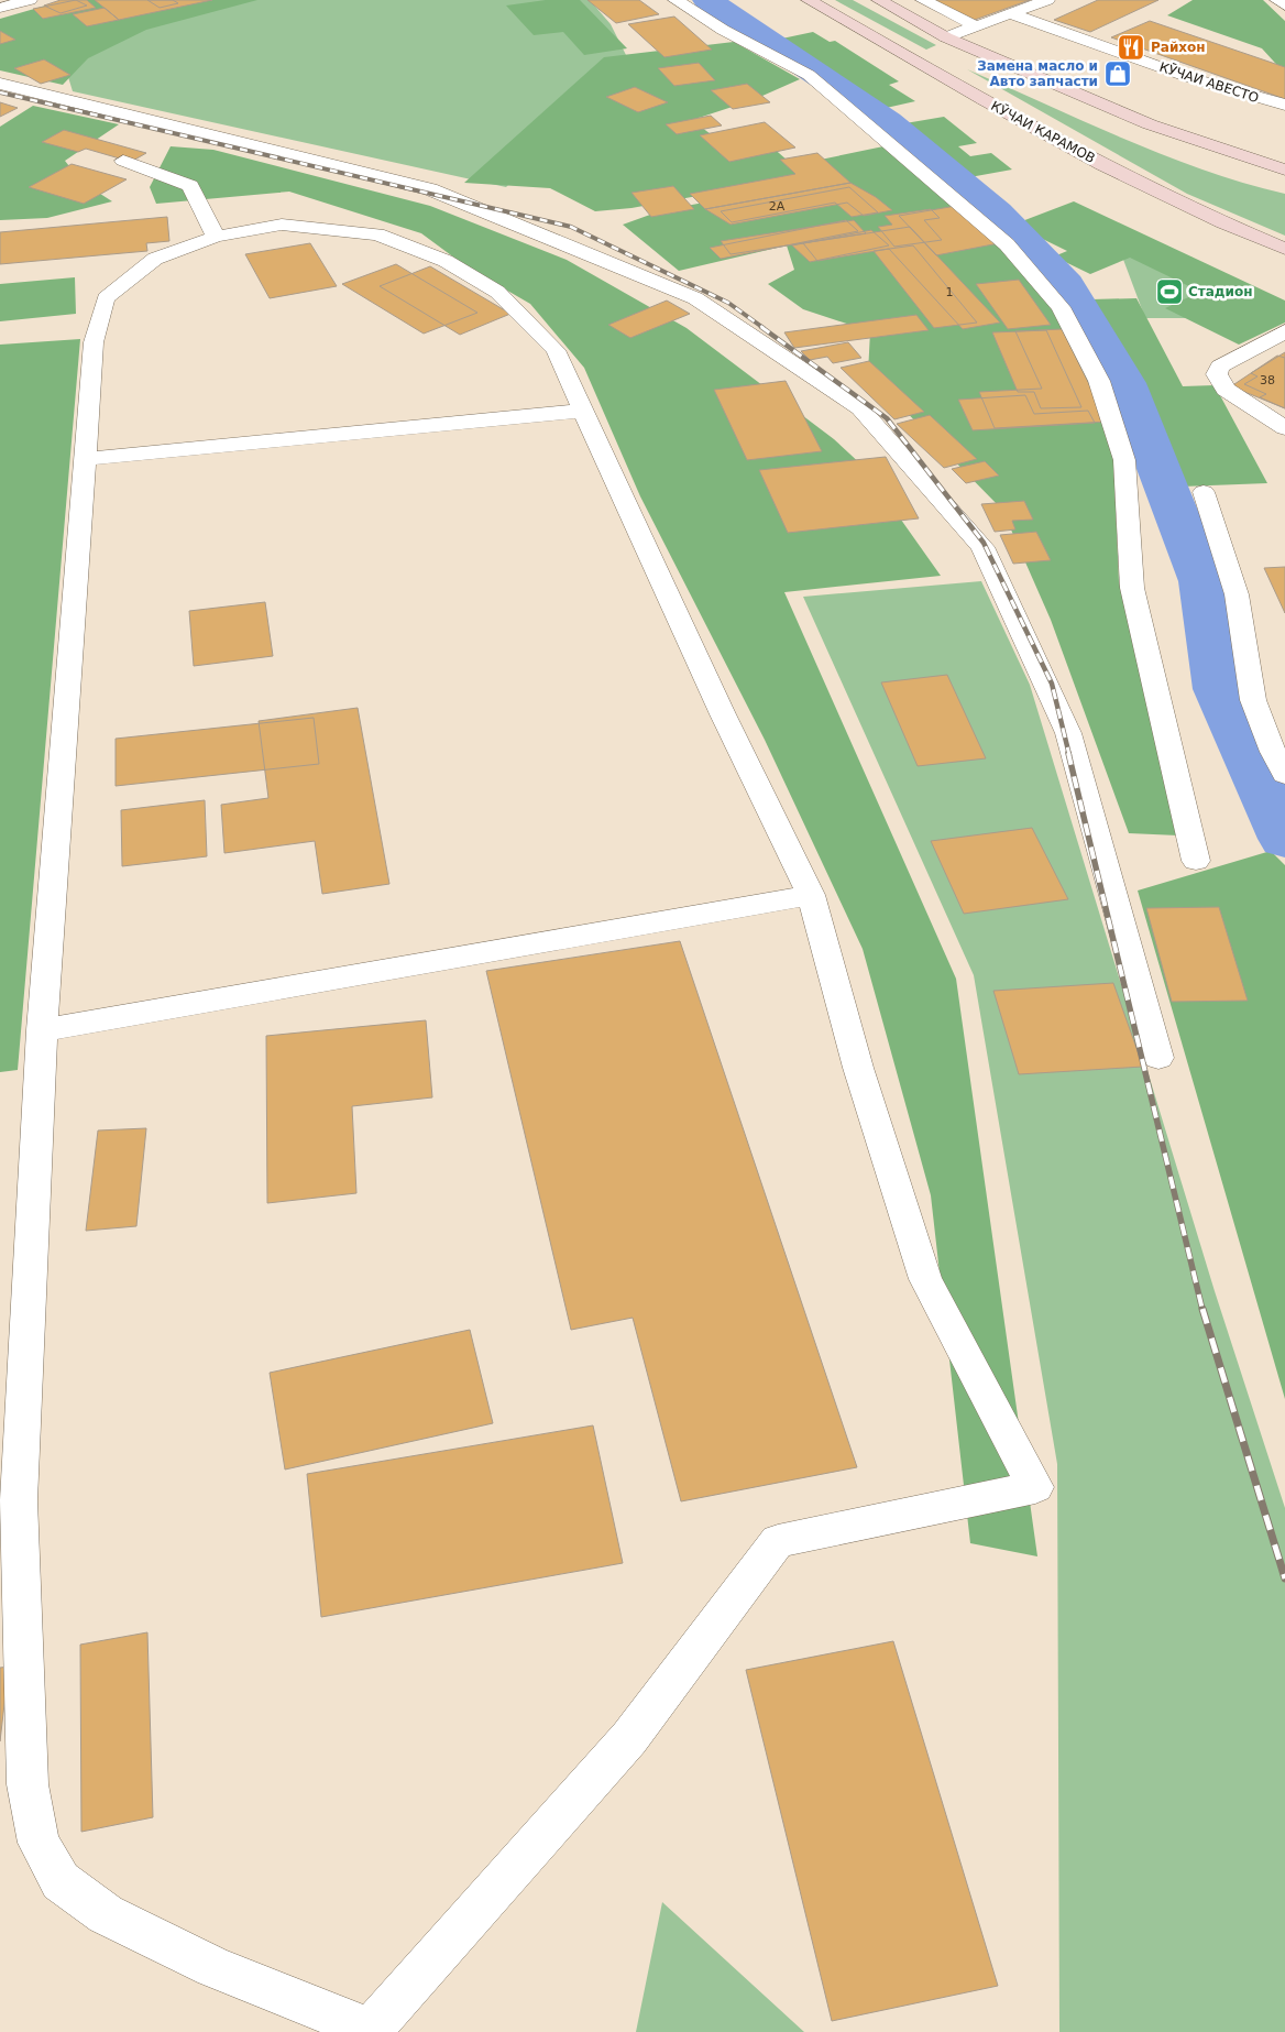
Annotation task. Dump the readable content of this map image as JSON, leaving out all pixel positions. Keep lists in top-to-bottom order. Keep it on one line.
{"streets":{"main road":["КӮЧАИ КАРАМОВ"],"street":["КӮЧАИ АВЕСТО"]},"places":{"restaurant":["Райхон"],"shop":["Замена масло и Авто запчасти"],"sports":["Стадион"]},"house_numbers":["2А","1","38"]}
